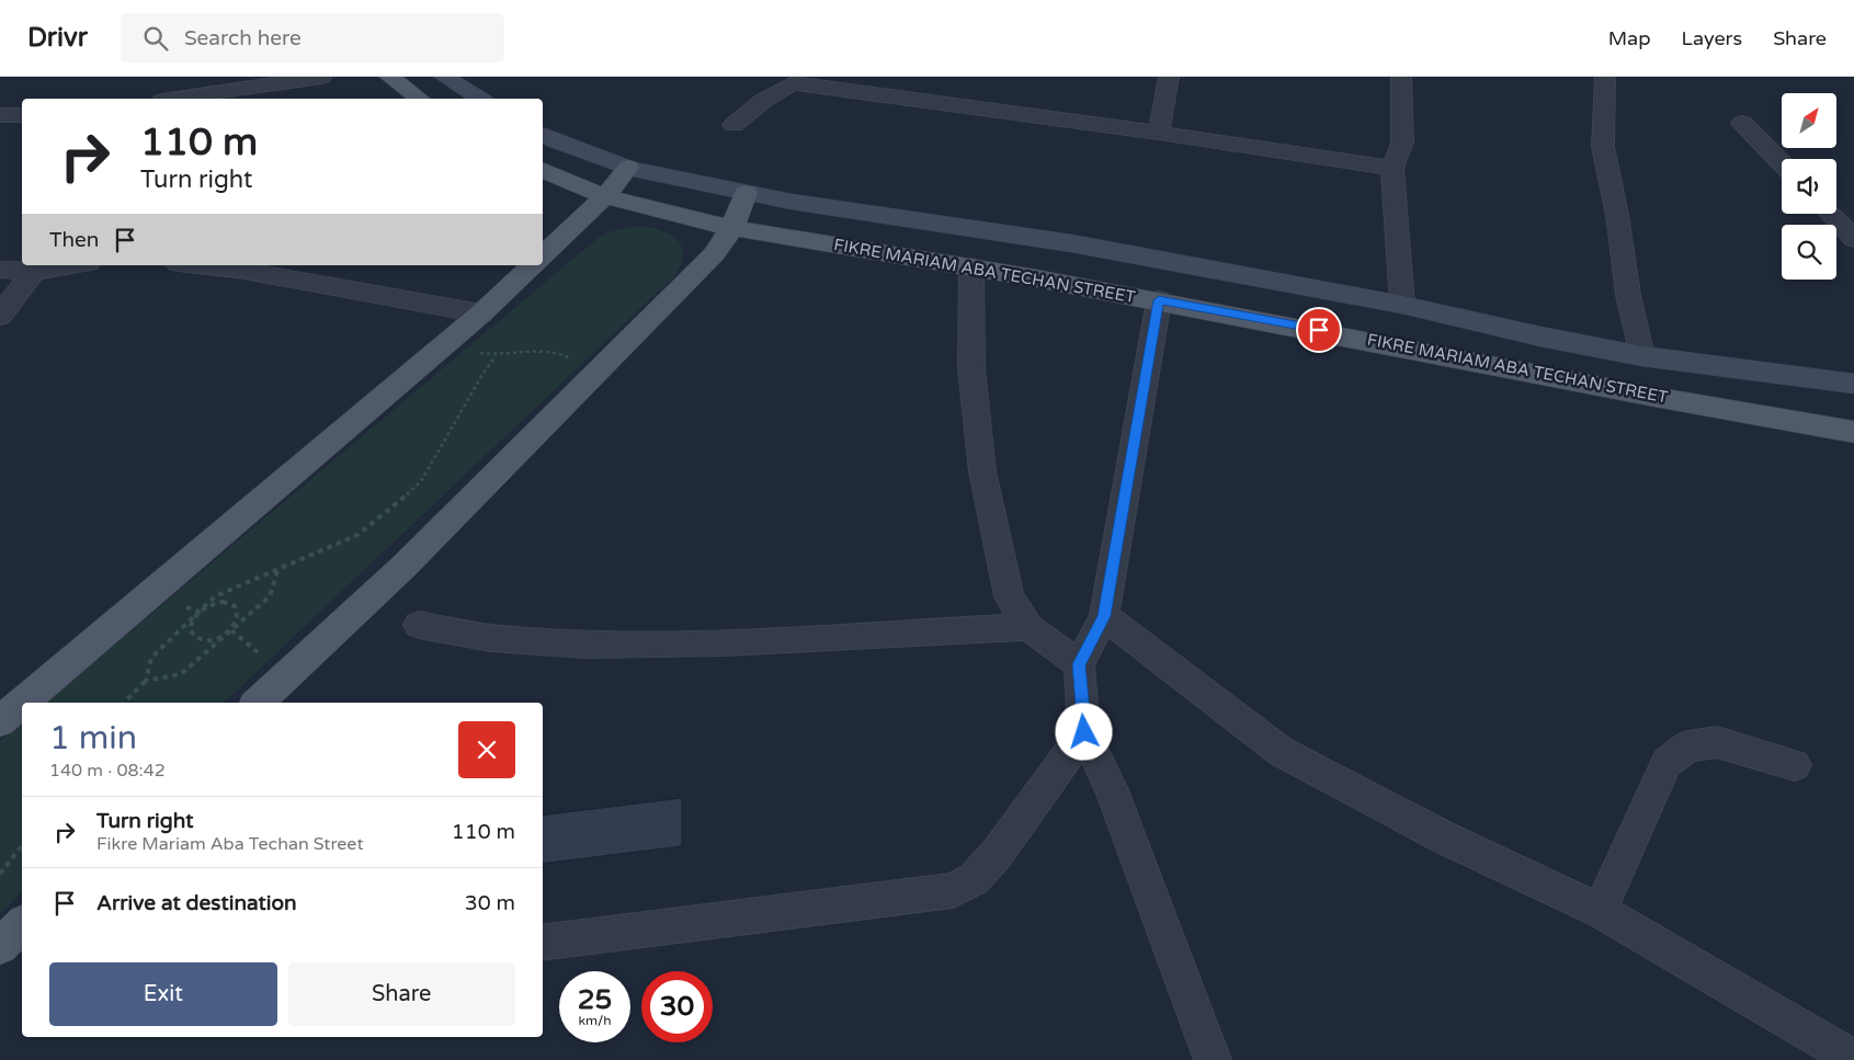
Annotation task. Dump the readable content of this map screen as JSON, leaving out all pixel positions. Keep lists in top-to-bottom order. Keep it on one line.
{"streets":{"main road":["FIKRE MARIAM ABA TECHAN STREET"]},"north":"top right","page":{"header":"Drivr","search":"Search here","nav":["Map","Layers","Share"],"turn":["110 m","Turn right"],"then":"Then","heading":["1 min","140 m · 08:42"],"list":[{"name":"Turn right","note":"Fikre Mariam Aba Techan Street","value":"110 m"},{"name":"Arrive at destination","value":"30 m"}],"buttons":["Exit","Share"],"speed":"25 km/h","limit":"30"}}
